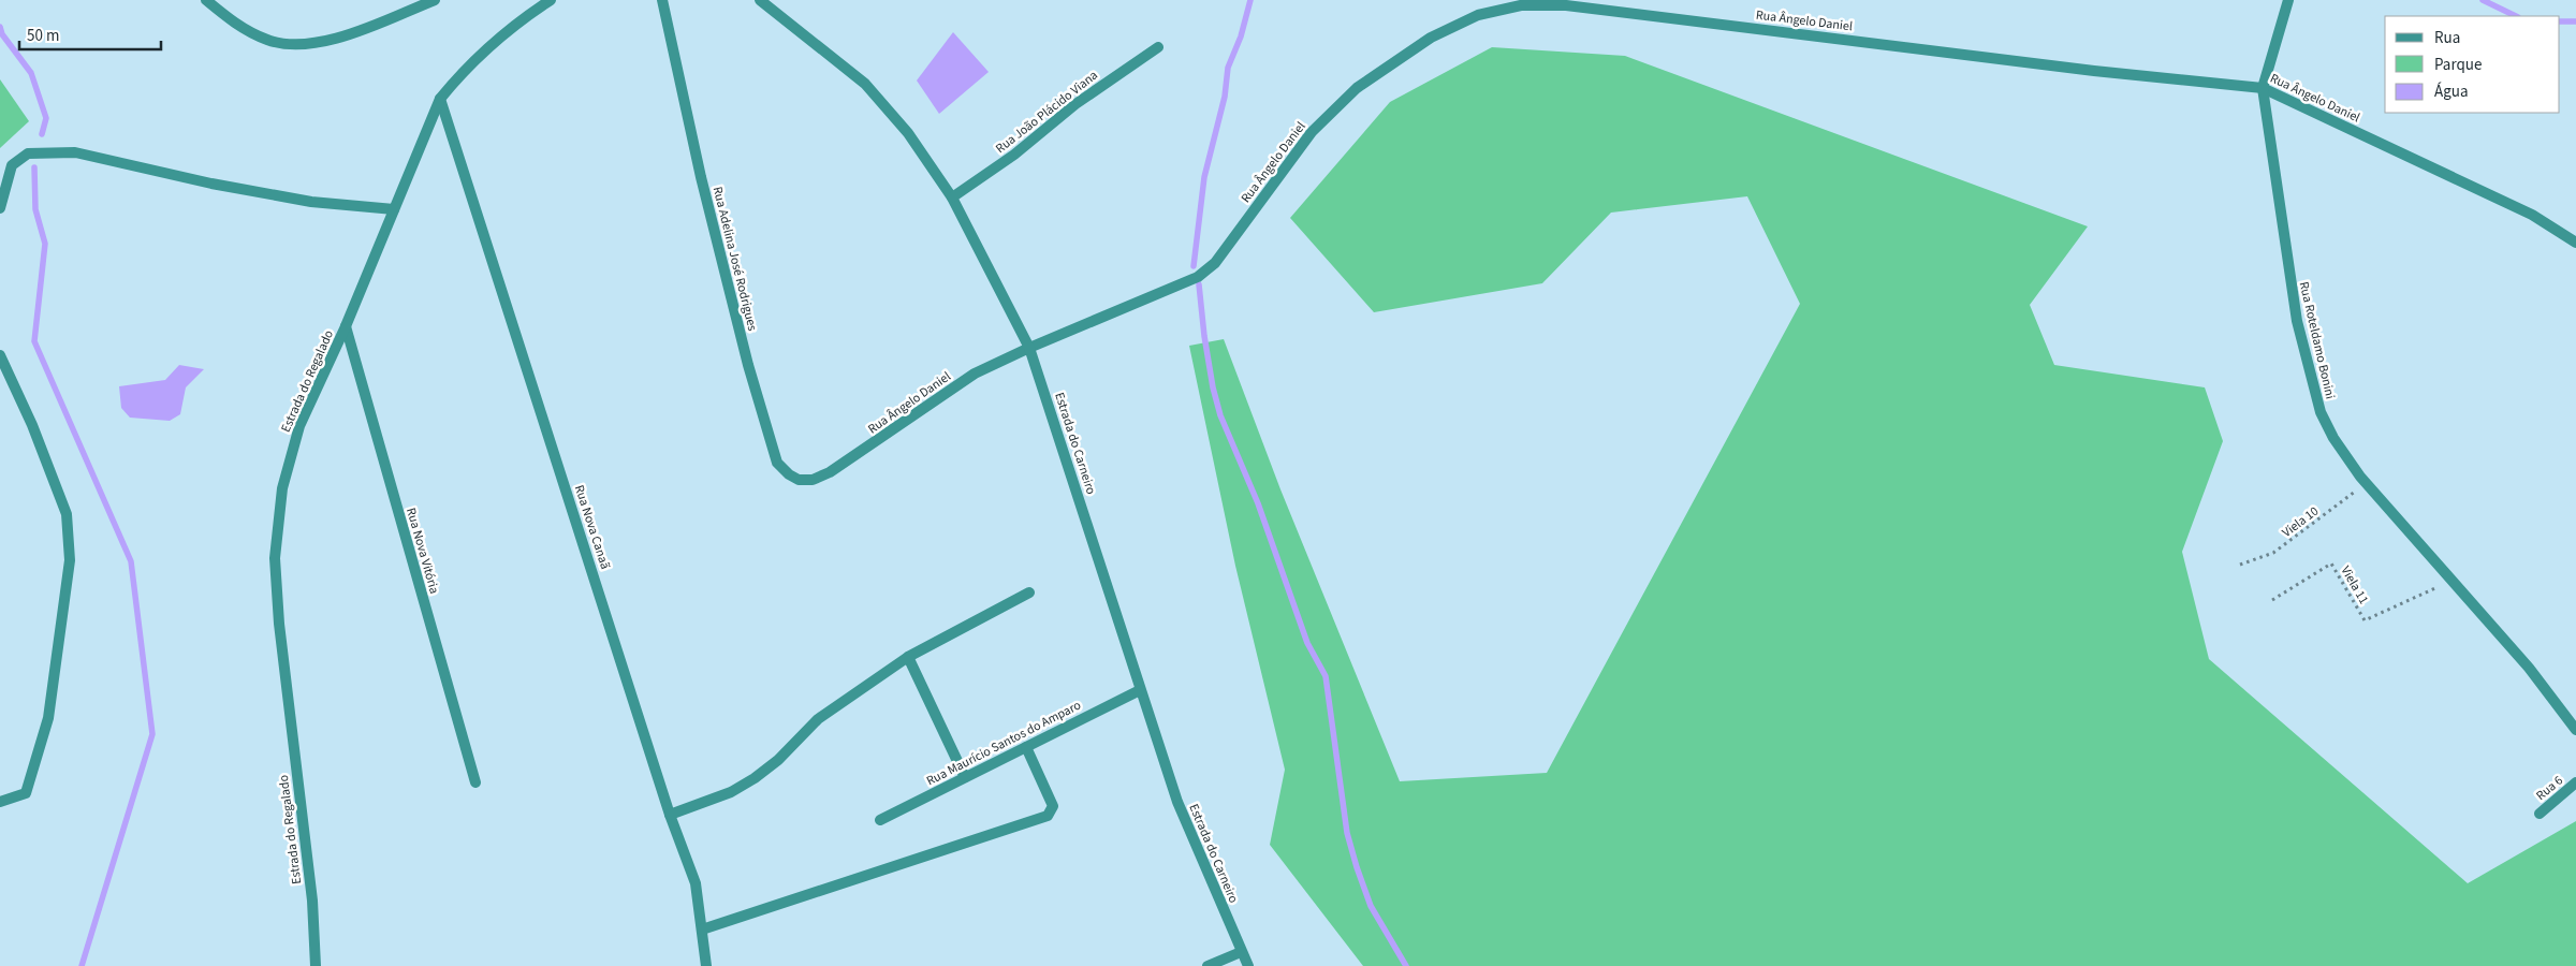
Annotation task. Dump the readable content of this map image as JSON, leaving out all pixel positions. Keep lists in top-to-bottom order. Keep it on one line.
{"streets":{"street":["Rua Ângelo Daniel","Rua João Plácido Viana","Rua Adelina José Rodrigues","Rua Roteldamo Bonini","Estrada do Regalado","Estrada do Carneiro","Rua Nova Canaã","Rua Nova Vitória","Rua Maurício Santos do Amparo","Rua 6"],"path":["Viela 10","Viela 11"]},"crossings":[["Rua Ângelo Daniel","Rua Adelina José Rodrigues"],["Rua Ângelo Daniel","Rua Roteldamo Bonini"],["Rua Ângelo Daniel","Estrada do Carneiro"],["Rua João Plácido Viana","Estrada do Carneiro"],["Rua Roteldamo Bonini","Viela 10"],["Rua Roteldamo Bonini","Viela 11"],["Estrada do Regalado","Rua Nova Canaã"],["Estrada do Regalado","Rua Nova Vitória"],["Estrada do Carneiro","Rua Maurício Santos do Amparo"]],"legend":["Rua","Parque","Água"],"scale_bar":"50 m"}
